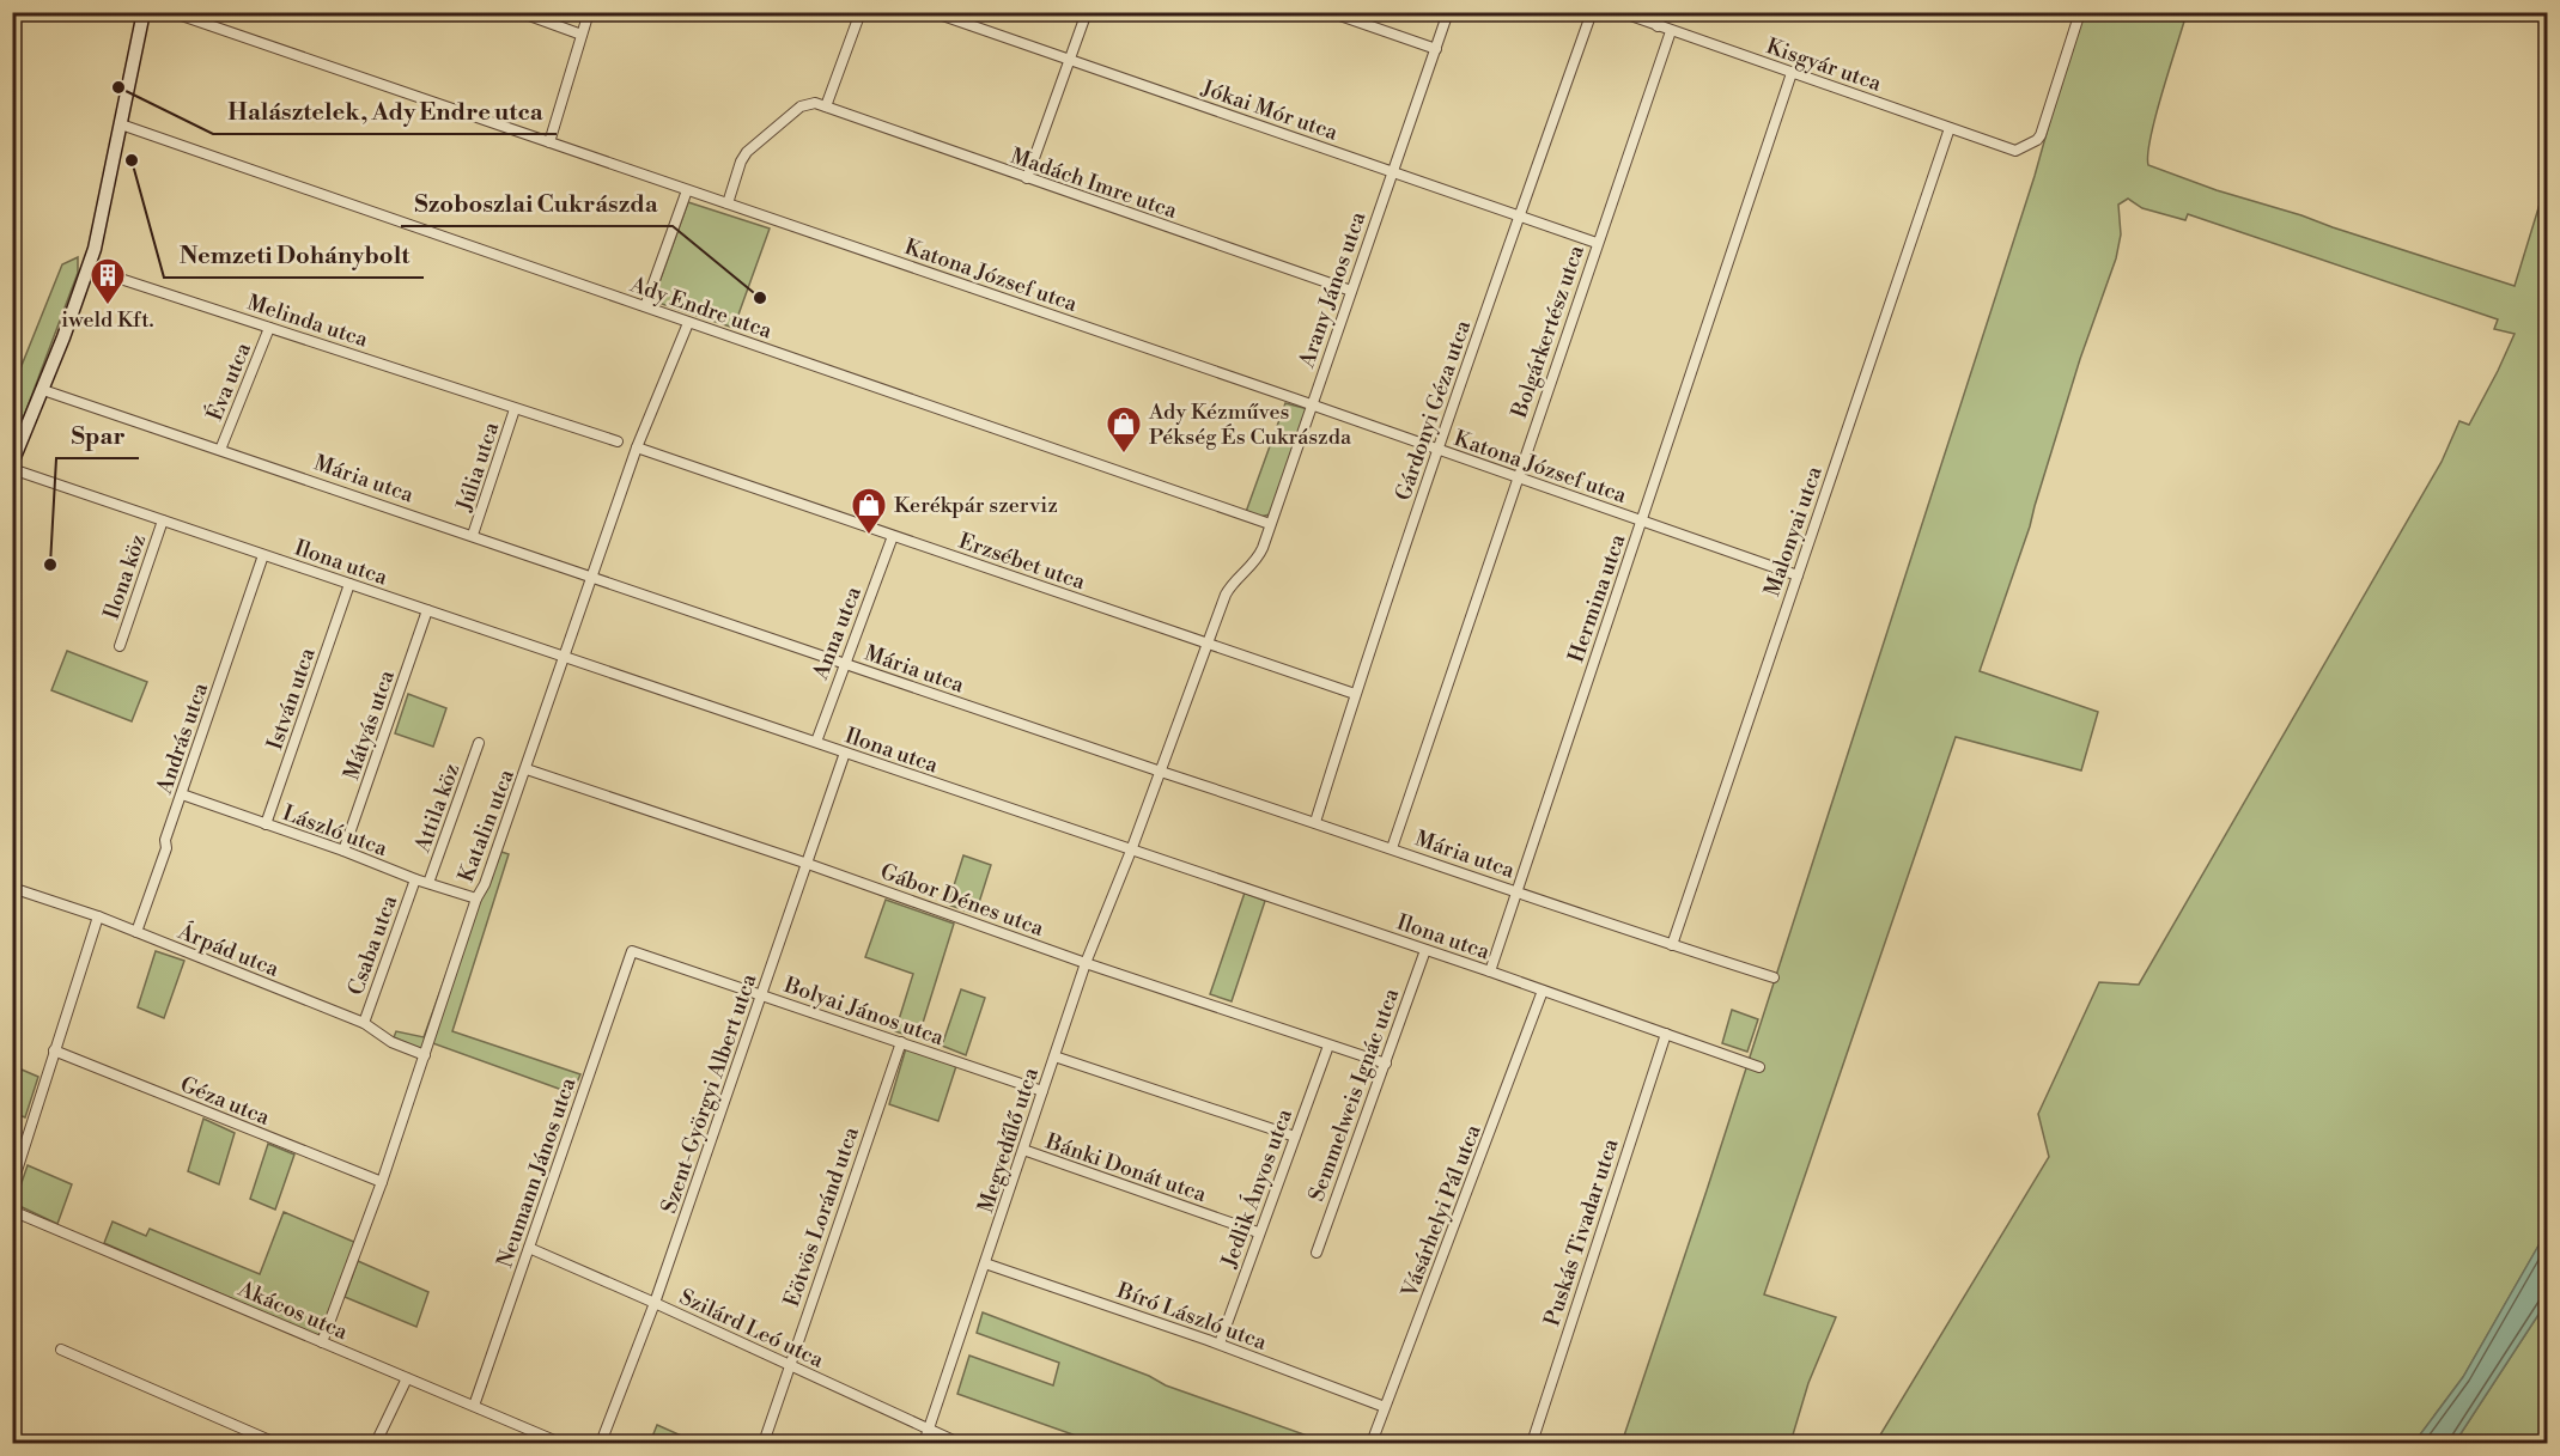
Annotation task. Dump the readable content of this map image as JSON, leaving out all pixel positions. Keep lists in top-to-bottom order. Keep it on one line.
{"streets":{"street":["Kisgyár utca","Jókai Mór utca","Madách Imre utca","Katona József utca","Arany János utca","Ady Endre utca","Melinda utca","Bolgárkertész utca","Éva utca","Gárdonyi Géza utca","Júlia utca","Mária utca","Malonyai utca","Erzsébet utca","Ilona utca","Ilona köz","Hermina utca","Anna utca","István utca","Mátyás utca","András utca","Attila köz","Katalin utca","László utca","Gábor Dénes utca","Csaba utca","Árpád utca","Bolyai János utca","Szent-Györgyi Albert utca","Semmelweis Ignác utca","Géza utca","Megyedűlő utca","Bánki Donát utca","Neumann János utca","Jedlik Ányos utca","Vásárhelyi Pál utca","Eötvös Loránd utca","Puskás Tivadar utca","Akácos utca","Bíró László utca","Szilárd Leó utca"]},"crossings":[["Kisgyár utca","Bolgárkertész utca"],["Kisgyár utca","Malonyai utca"],["Kisgyár utca","Hermina utca"],["Jókai Mór utca","Arany János utca"],["Jókai Mór utca","Bolgárkertész utca"],["Jókai Mór utca","Gárdonyi Géza utca"],["Madách Imre utca","Arany János utca"],["Katona József utca","Arany János utca"],["Katona József utca","Bolgárkertész utca"],["Katona József utca","Gárdonyi Géza utca"],["Katona József utca","Malonyai utca"],["Katona József utca","Hermina utca"],["Arany János utca","Ady Endre utca"],["Arany János utca","Mária utca"],["Arany János utca","Erzsébet utca"],["Arany János utca","Ilona utca"],["Arany János utca","Megyedűlő utca"],["Ady Endre utca","Katalin utca"],["Melinda utca","Éva utca"],["Melinda utca","Júlia utca"],["Bolgárkertész utca","Mária utca"],["Éva utca","Mária utca"],["Gárdonyi Géza utca","Mária utca"],["Gárdonyi Géza utca","Erzsébet utca"],["Júlia utca","Mária utca"],["Mária utca","Malonyai utca"],["Mária utca","Hermina utca"],["Mária utca","Anna utca"],["Mária utca","Katalin utca"],["Erzsébet utca","Anna utca"],["Erzsébet utca","Katalin utca"],["Ilona utca","Ilona köz"],["Ilona utca","Hermina utca"],["Ilona utca","Anna utca"],["Ilona utca","István utca"],["Ilona utca","Mátyás utca"],["Ilona utca","András utca"],["Ilona utca","Katalin utca"],["Ilona utca","Szent-Györgyi Albert utca"],["Ilona utca","Semmelweis Ignác utca"],["Ilona utca","Megyedűlő utca"],["Ilona utca","Vásárhelyi Pál utca"],["Ilona utca","Puskás Tivadar utca"],["István utca","László utca"],["Mátyás utca","László utca"],["András utca","László utca"],["András utca","Árpád utca"],["Attila köz","László utca"],["Katalin utca","László utca"],["Katalin utca","Gábor Dénes utca"],["Katalin utca","Árpád utca"],["Katalin utca","Géza utca"],["Katalin utca","Akácos utca"],["László utca","Csaba utca"],["Gábor Dénes utca","Szent-Györgyi Albert utca"],["Gábor Dénes utca","Semmelweis Ignác utca"],["Gábor Dénes utca","Megyedűlő utca"],["Gábor Dénes utca","Jedlik Ányos utca"],["Csaba utca","Árpád utca"],["Bolyai János utca","Szent-Györgyi Albert utca"],["Bolyai János utca","Megyedűlő utca"],["Bolyai János utca","Neumann János utca"],["Bolyai János utca","Eötvös Loránd utca"],["Szent-Györgyi Albert utca","Szilárd Leó utca"],["Megyedűlő utca","Bánki Donát utca"],["Megyedűlő utca","Bíró László utca"],["Megyedűlő utca","Szilárd Leó utca"],["Bánki Donát utca","Jedlik Ányos utca"],["Neumann János utca","Akácos utca"],["Neumann János utca","Szilárd Leó utca"],["Jedlik Ányos utca","Bíró László utca"],["Vásárhelyi Pál utca","Bíró László utca"],["Eötvös Loránd utca","Szilárd Leó utca"]],"places":{"other":["Halásztelek, Ady Endre utca","Nemzeti Dohánybolt","Szoboszlai Cukrászda","Spar"],"building":["iweld Kft."],"shop":["Ady Kézműves Pékség És Cukrászda","Kerékpár szerviz"]}}
